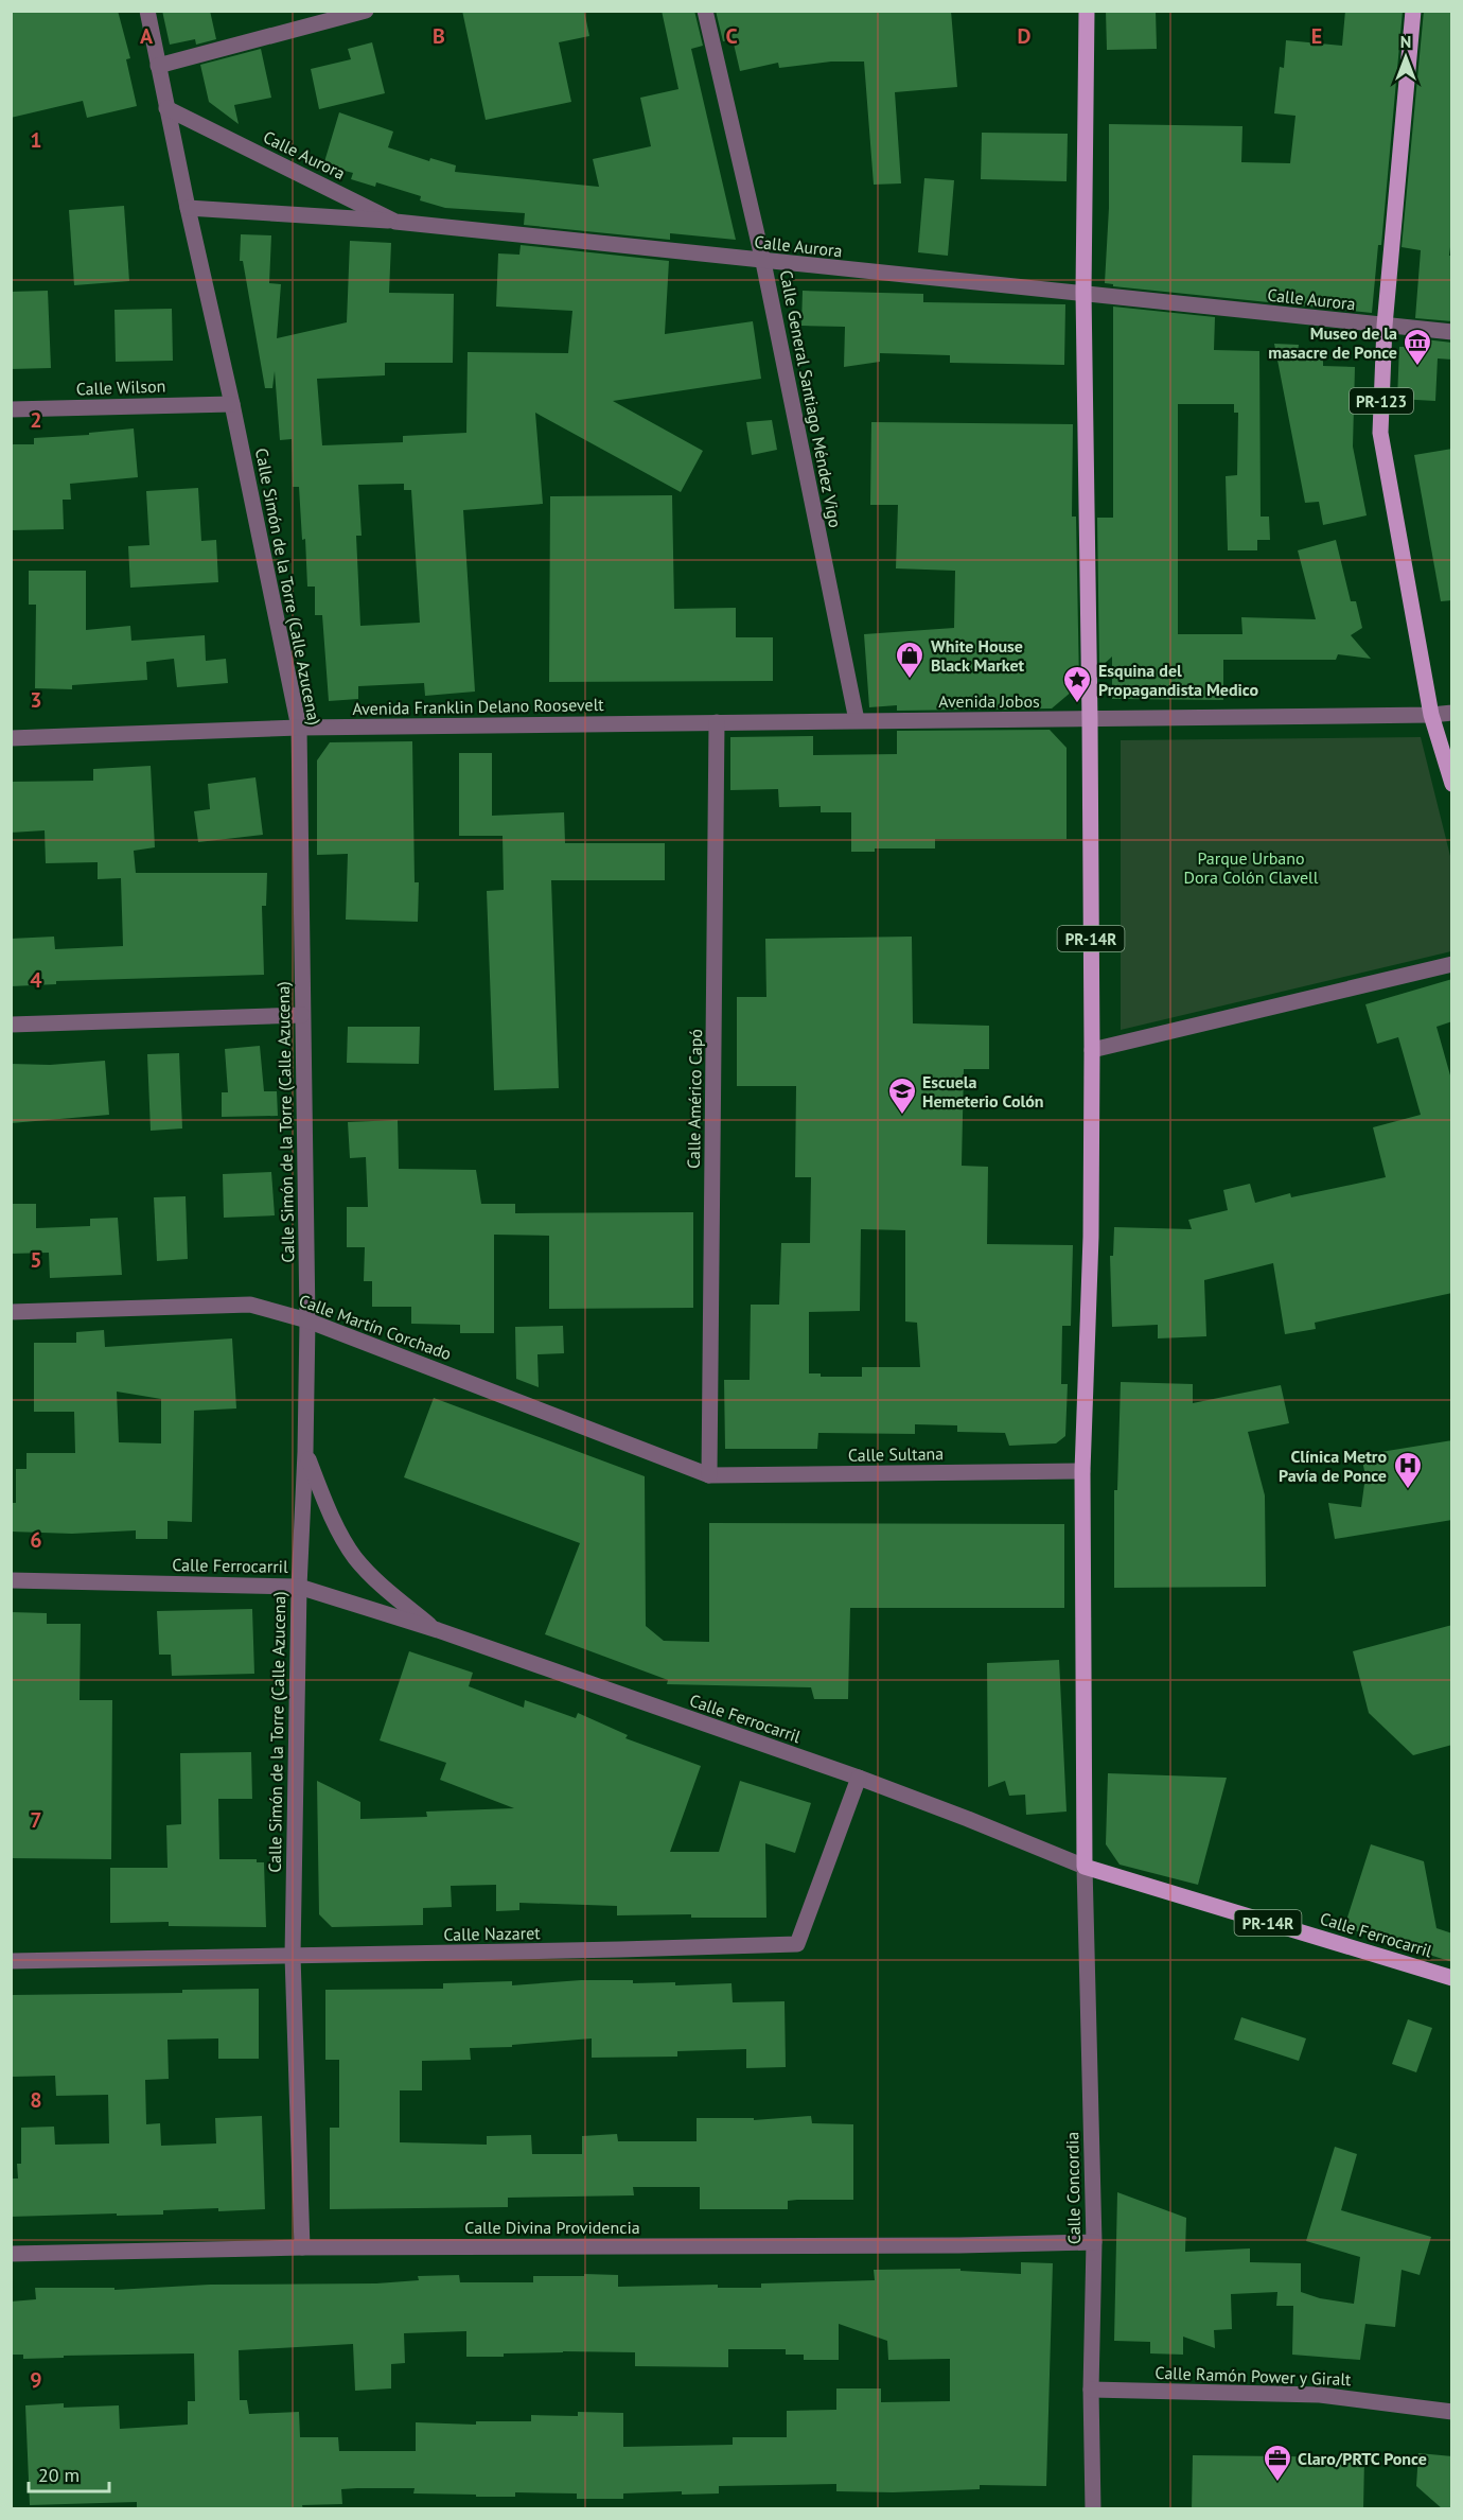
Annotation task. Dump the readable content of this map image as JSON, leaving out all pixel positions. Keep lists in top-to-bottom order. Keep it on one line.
{"streets":{"main road":["PR-123","PR-14R","Calle Ferrocarril"],"street":["Calle Aurora","Calle Wilson","Calle General Santiago Méndez Vigo","Calle Simón de la Torre (Calle Azucena)","Avenida Jobos","Avenida Franklin Delano Roosevelt","Calle Américo Capó","Calle Martín Corchado","Calle Sultana","Calle Nazaret","Calle Concordia","Calle Divina Providencia","Calle Ramón Power y Giralt"]},"crossings":[["Calle Aurora","Calle General Santiago Méndez Vigo"],["Calle Aurora","PR-123"],["Calle Aurora","Calle Simón de la Torre (Calle Azucena)"],["Calle Aurora","PR-14R"],["Calle Wilson","Calle Simón de la Torre (Calle Azucena)"],["Calle General Santiago Méndez Vigo","Avenida Jobos"],["PR-123","Avenida Jobos"],["Calle Simón de la Torre (Calle Azucena)","Avenida Franklin Delano Roosevelt"],["Calle Simón de la Torre (Calle Azucena)","Calle Martín Corchado"],["Calle Simón de la Torre (Calle Azucena)","Calle Ferrocarril"],["Calle Simón de la Torre (Calle Azucena)","Calle Nazaret"],["Calle Simón de la Torre (Calle Azucena)","Calle Divina Providencia"],["Avenida Jobos","Avenida Franklin Delano Roosevelt"],["Avenida Jobos","PR-14R"],["Avenida Jobos","Calle Américo Capó"],["Avenida Franklin Delano Roosevelt","Calle Américo Capó"],["PR-14R","Calle Sultana"],["PR-14R","Calle Ferrocarril"],["PR-14R","Calle Concordia"],["Calle Américo Capó","Calle Martín Corchado"],["Calle Américo Capó","Calle Sultana"],["Calle Martín Corchado","Calle Sultana"],["Calle Ferrocarril","Calle Nazaret"],["Calle Ferrocarril","Calle Concordia"],["Calle Concordia","Calle Divina Providencia"],["Calle Concordia","Calle Ramón Power y Giralt"]],"parks":["Parque Urbano Dora Colón Clavell"],"places":{"museum":["Museo de la masacre de Ponce"],"shop":["White House Black Market"],"place":["Esquina del Propagandista Medico"],"school or university":["Escuela Hemeterio Colón"],"hospital":["Clínica Metro Pavía de Ponce"],"office":["Claro/PRTC Ponce"]},"scale_bar":"20 m","north":"top","grid":{"columns":["A","B","C","D","E"],"rows":["1","2","3","4","5","6","7","8","9"]}}
